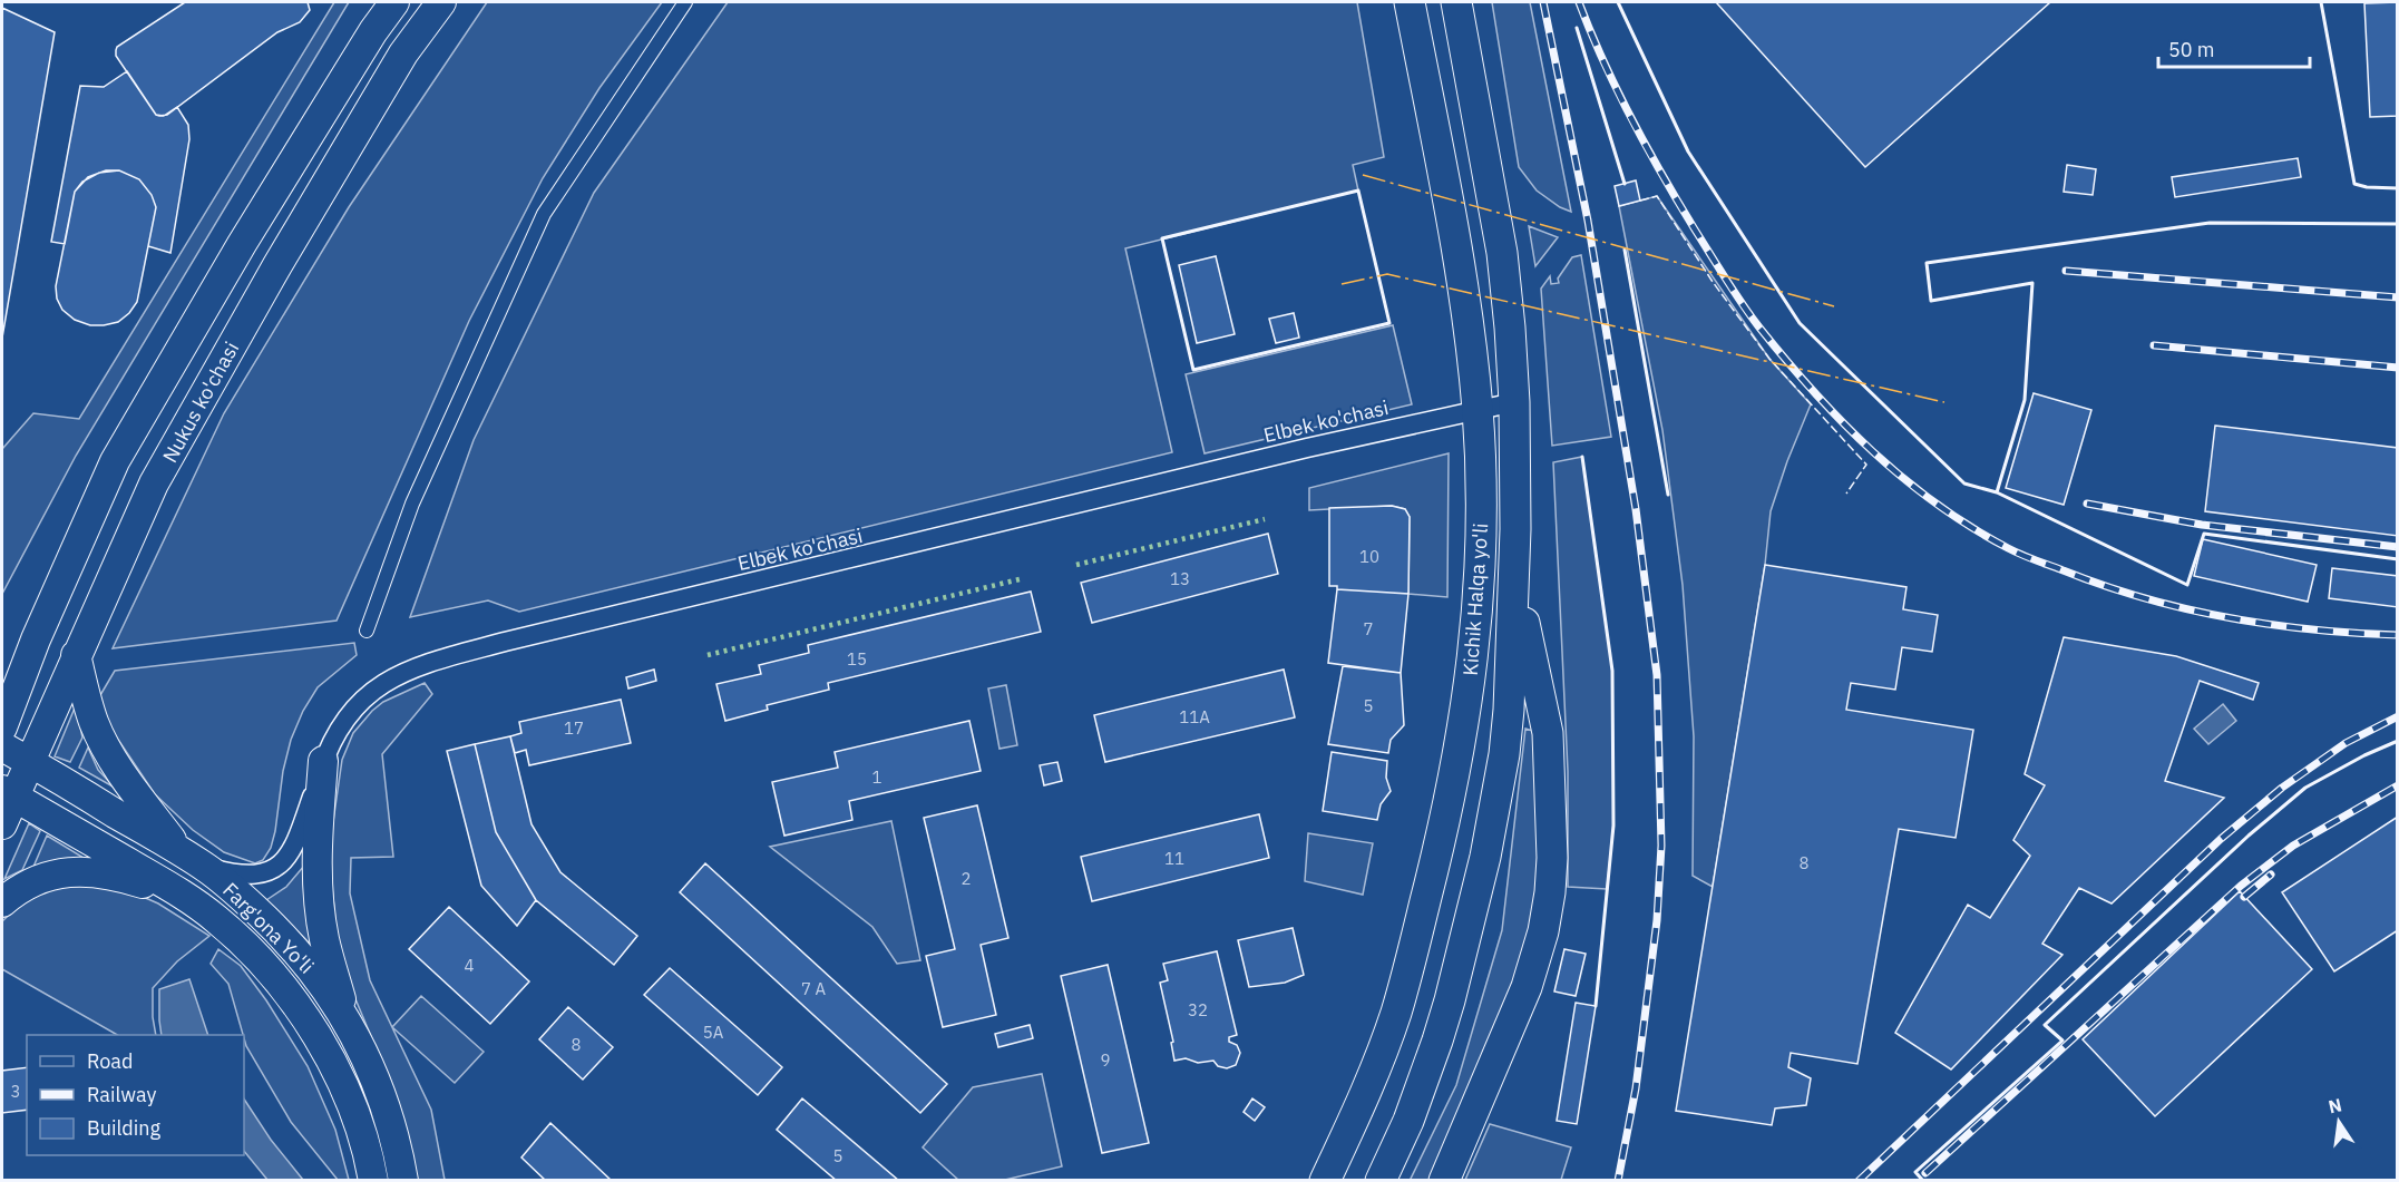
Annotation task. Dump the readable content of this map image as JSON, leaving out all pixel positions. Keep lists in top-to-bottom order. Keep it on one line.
{"streets":{"highway":["Kichik Halqa yo'li"],"main road":["Nukus ko'chasi","Farg'ona Yo'li"],"street":["Elbek ko'chasi"]},"crossings":[["Nukus ko'chasi","Farg'ona Yo'li"],["Elbek ko'chasi","Kichik Halqa yo'li"],["Elbek ko'chasi","Farg'ona Yo'li"]],"house_numbers":["10","13","7","15","5","11A","17","1","11","8","2","4","7 А","32","5A","8","9","3","5"],"legend":["Road","Railway","Building"],"scale_bar":"50 m","north":"top"}
